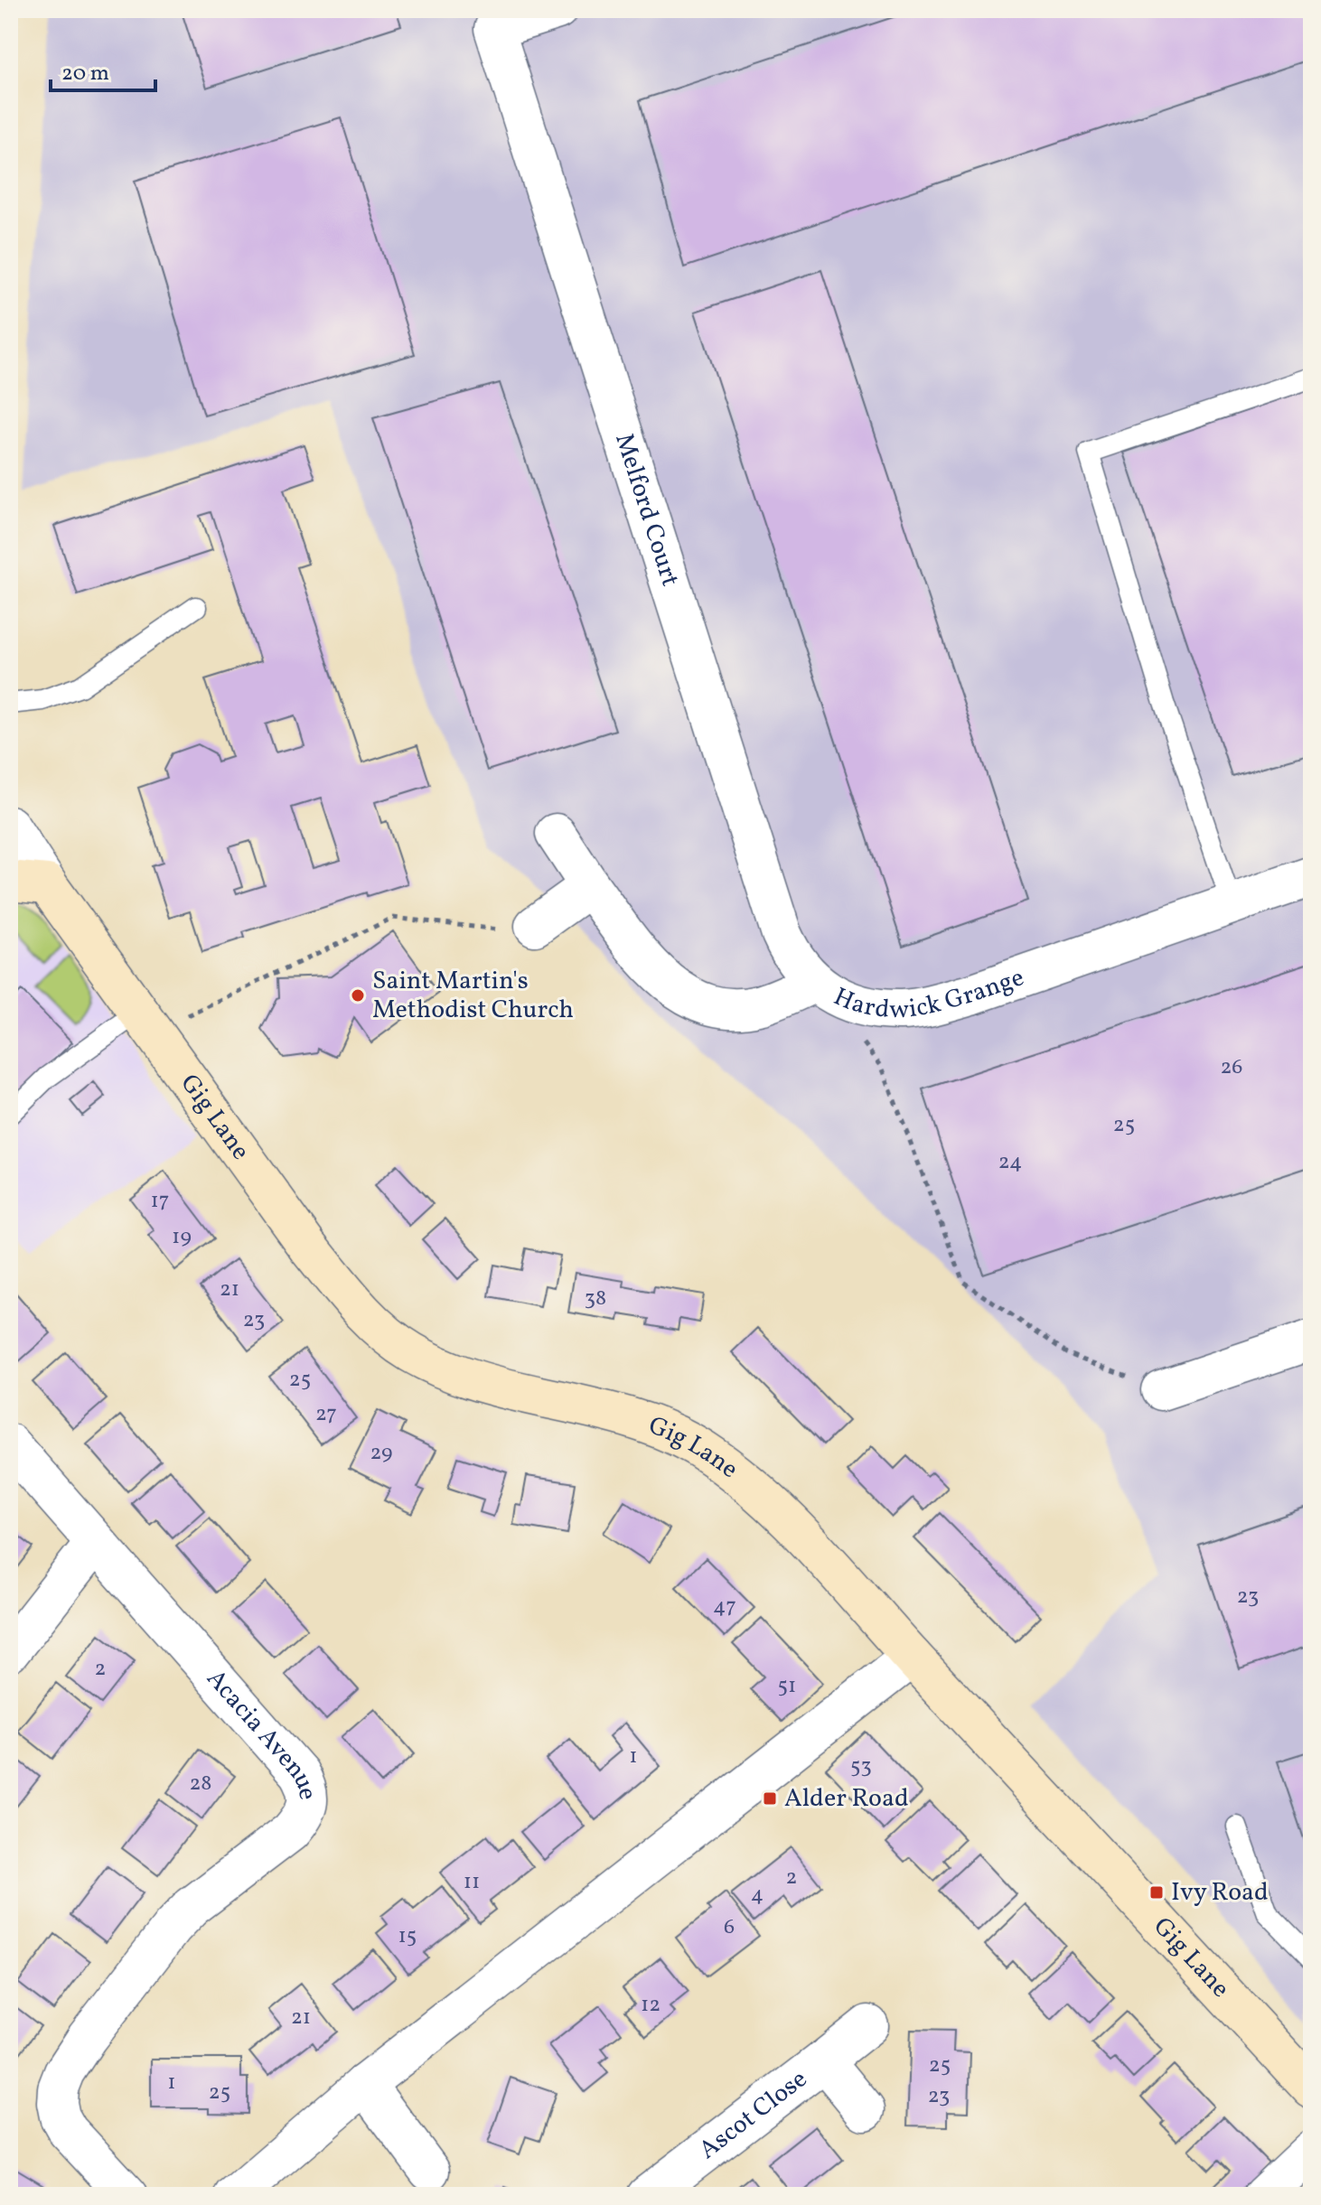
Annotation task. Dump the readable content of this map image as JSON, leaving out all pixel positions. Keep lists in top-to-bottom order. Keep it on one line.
{"streets":{"street":["Melford Court","Hardwick Grange","Gig Lane","Acacia Avenue","Ascot Close"]},"crossings":[["Melford Court","Hardwick Grange"]],"places":{"other":["Saint Martin's Methodist Church"],"transit":["Alder Road","Ivy Road"]},"house_numbers":["26","25","24","17","19","21","38","23","25","27","29","23","47","2","51","1","53","28","2","11","4","6","15","12","21","25","1","25","23"],"scale_bar":"20 m"}
